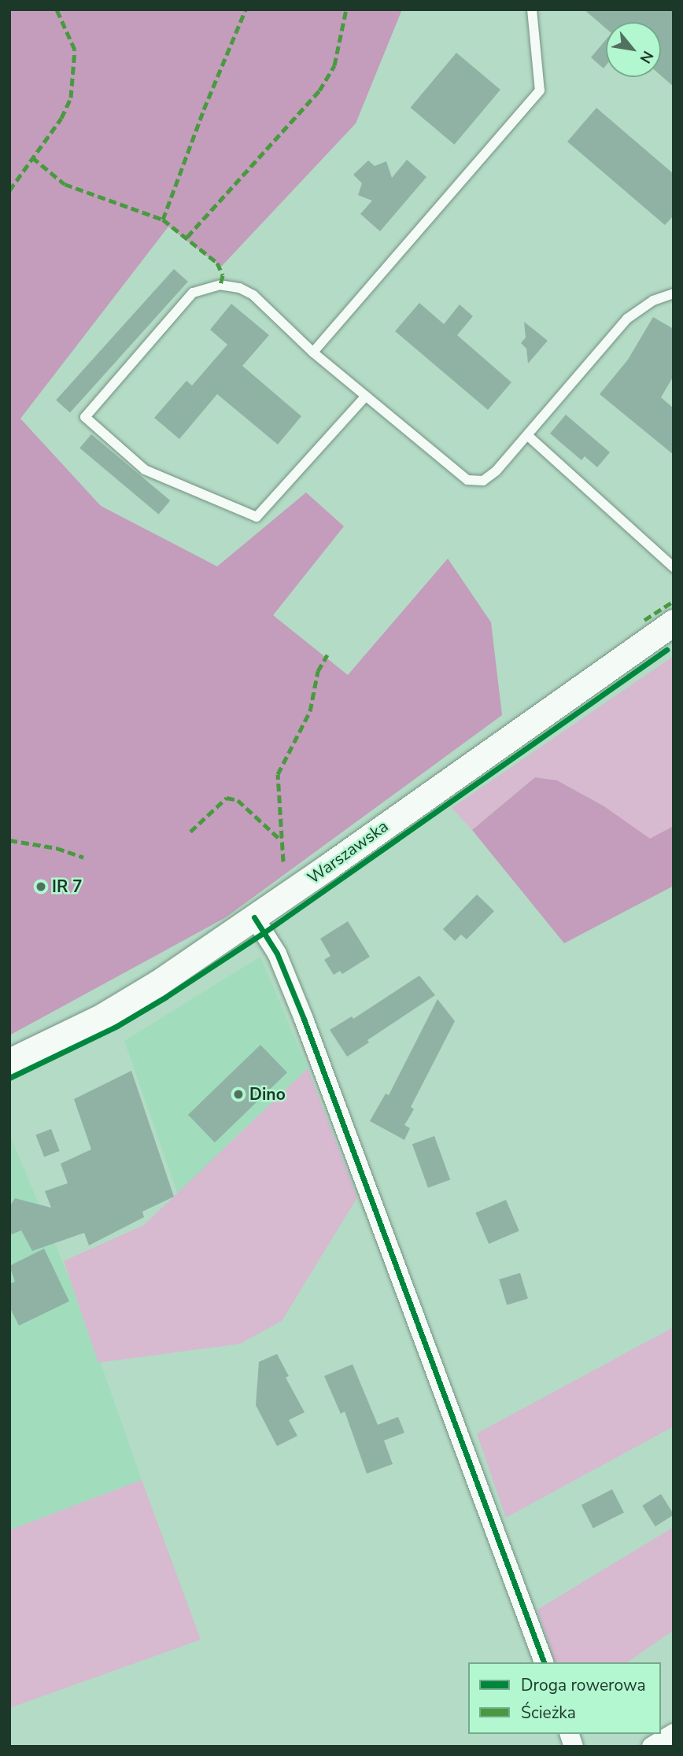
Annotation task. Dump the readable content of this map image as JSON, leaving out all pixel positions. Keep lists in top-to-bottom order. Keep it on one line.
{"streets":{"main road":["Warszawska"]},"places":["IR 7","Dino"],"legend":["Droga rowerowa","Ścieżka"],"north":"bottom right"}
